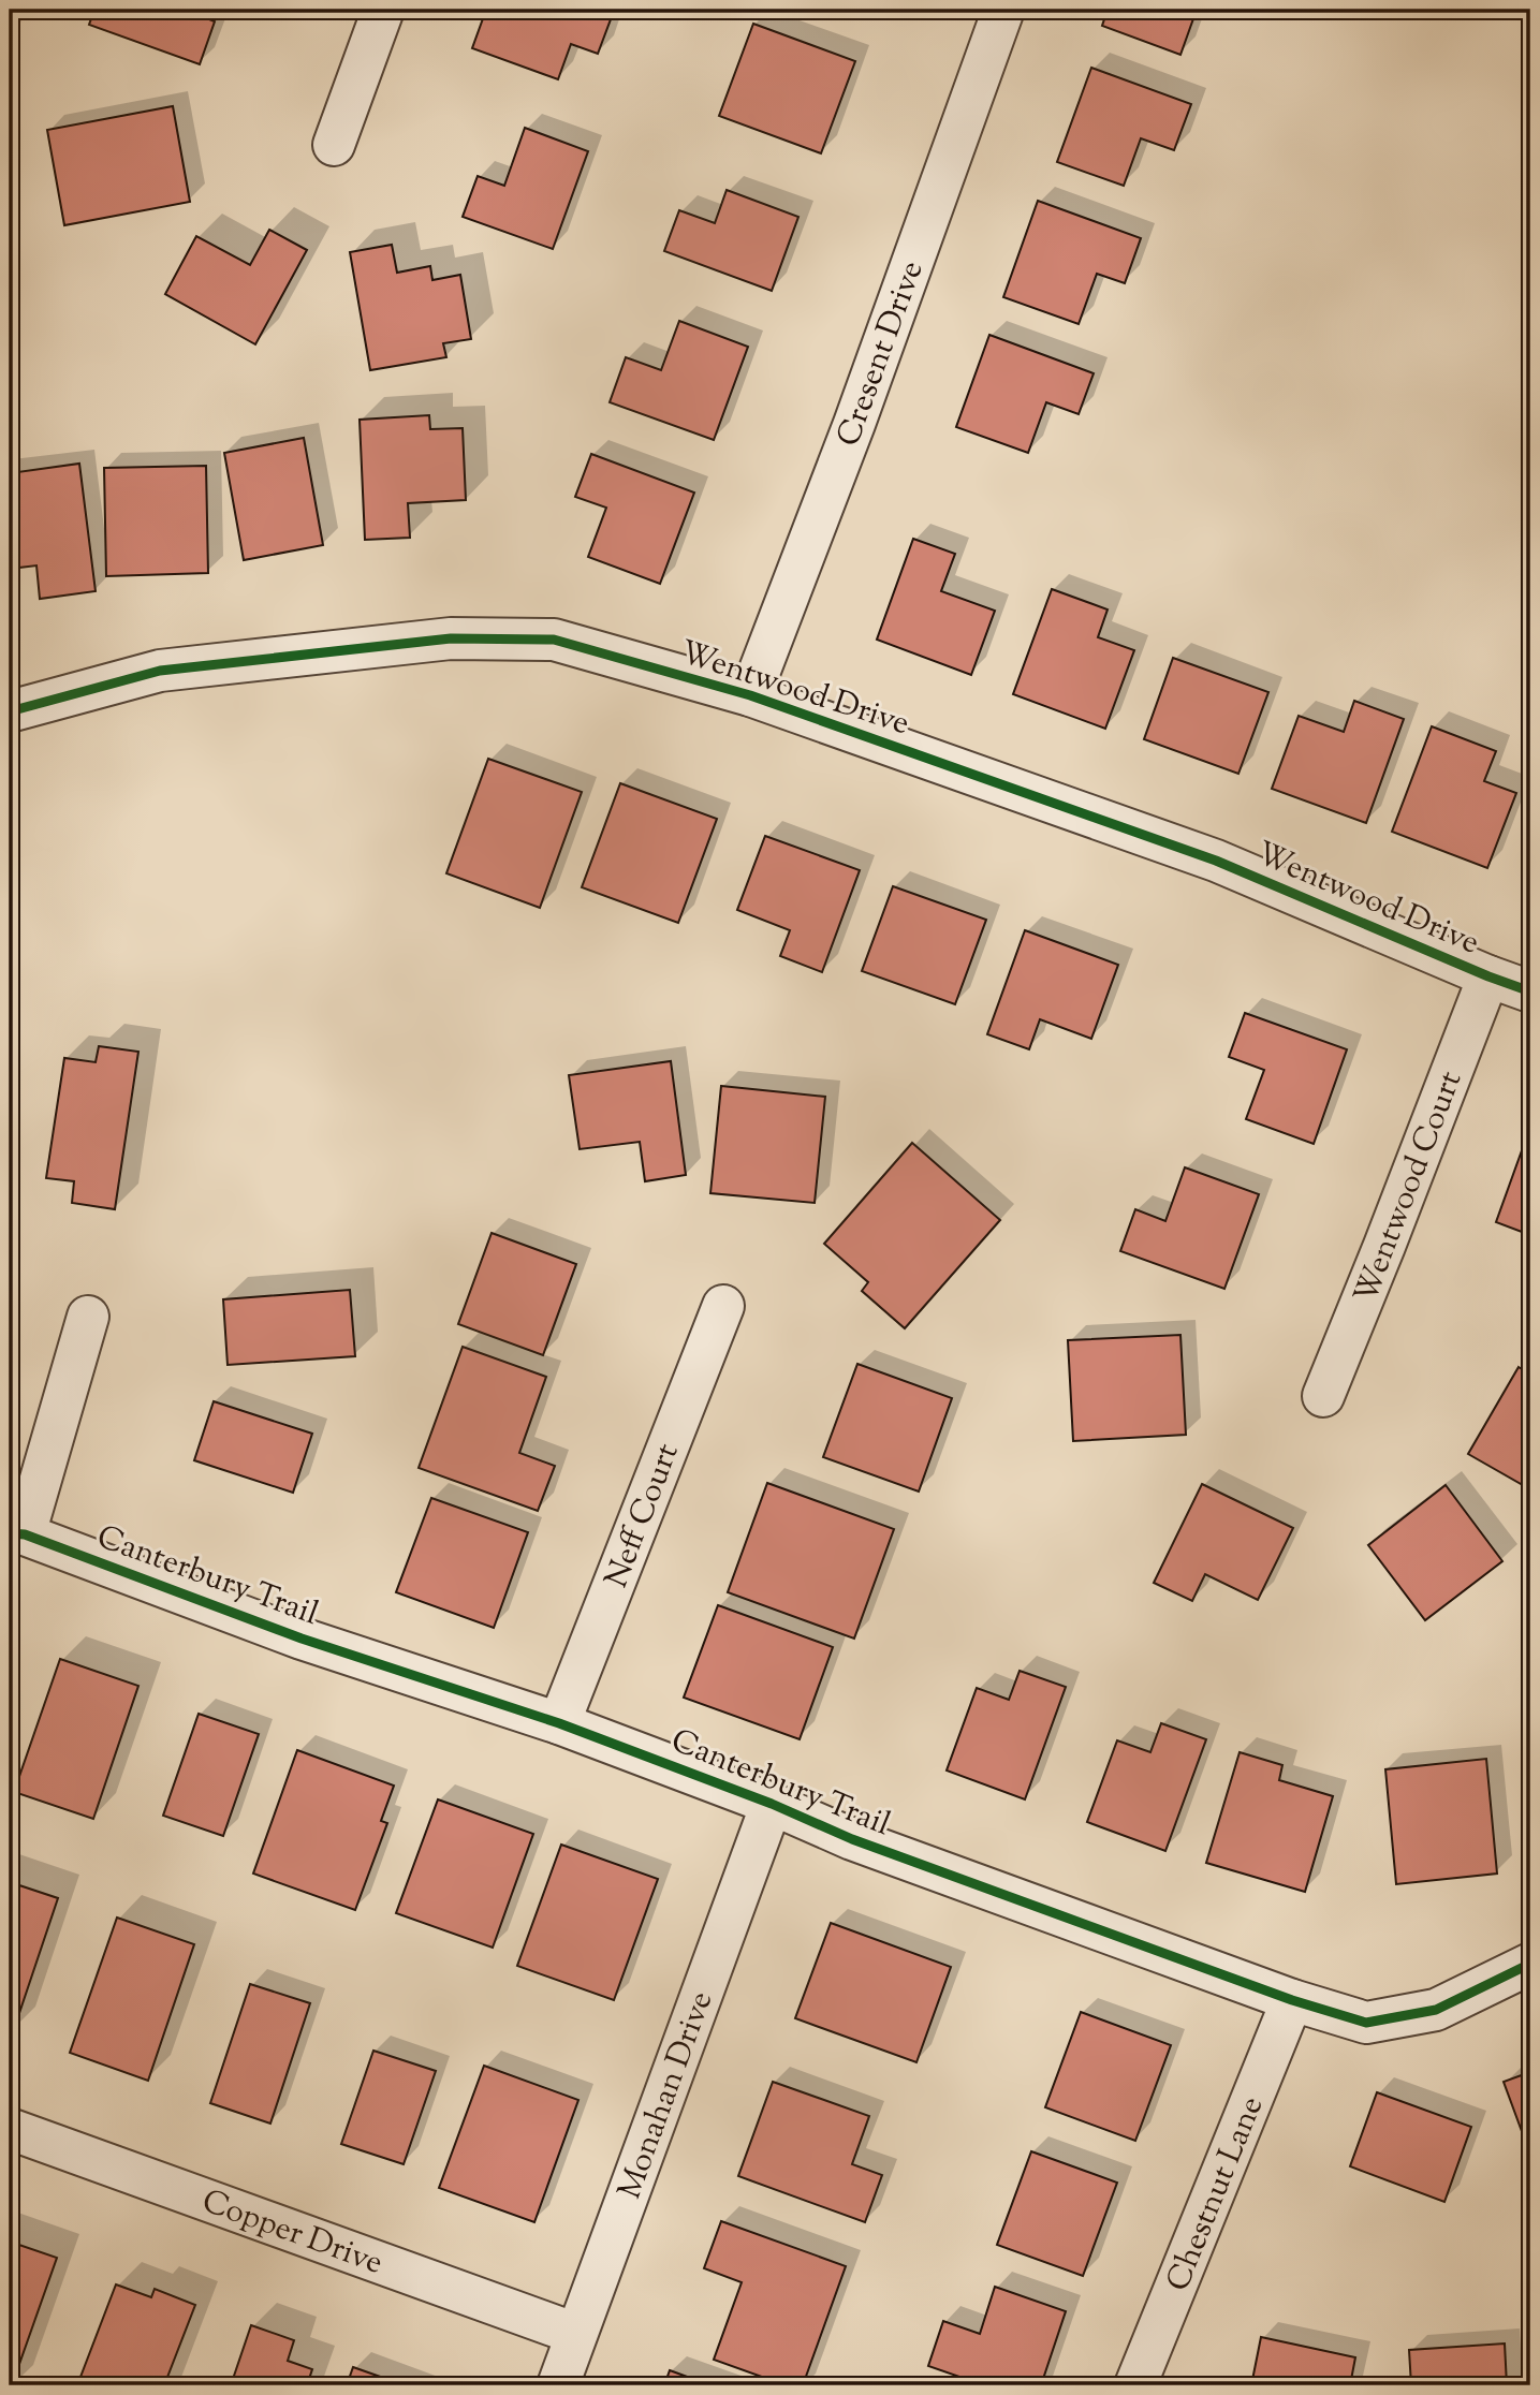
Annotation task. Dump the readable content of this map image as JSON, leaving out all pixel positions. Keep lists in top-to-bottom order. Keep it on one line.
{"streets":{"street":["Cresent Drive","Wentwood Drive","Wentwood Court","Neff Court","Canterbury Trail","Monahan Drive","Chestnut Lane","Copper Drive"]},"crossings":[["Cresent Drive","Wentwood Drive"],["Wentwood Drive","Wentwood Court"],["Neff Court","Canterbury Trail"],["Canterbury Trail","Monahan Drive"],["Canterbury Trail","Chestnut Lane"],["Monahan Drive","Copper Drive"]]}
